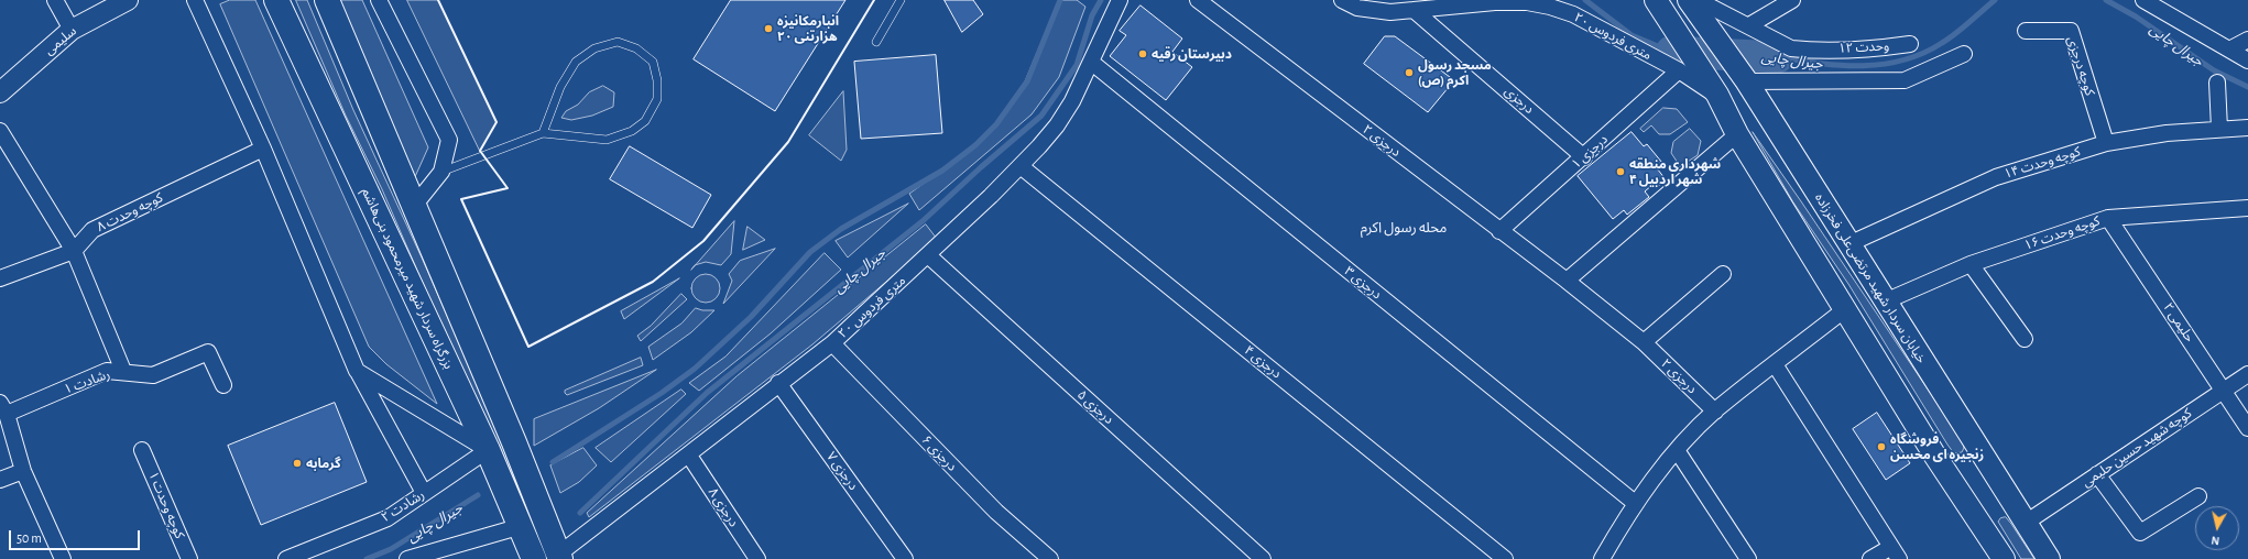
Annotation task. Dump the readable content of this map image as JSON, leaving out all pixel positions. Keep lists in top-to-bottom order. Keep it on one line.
{"streets":{"highway":["بزرگراه سردار شهید میرمحمود بنی‌هاشم"],"main road":["خیابان سردار شهید مرتضی‌علی فخرزاده"],"street":["۲۰ متری فردوس","سلیمی","وحدت ۱۲","کوچه درجزی","درجزی","درجزی ۲","درجزی ۱","کوچه وحدت ۱۴","کوچه وحدت ۸","کوچه وحدت ۱۶","درجزی ۳","حلیمی ۲","درجزی ۴","رشادت ۱","درجزی ۵","کوچه شهید حسین حلیمی","درجزی ۶","درجزی ۷","کوچه وحدت ۱","رشادت ۲","درجزی ۸"]},"crossings":[["۲۰ متری فردوس","درجزی"],["۲۰ متری فردوس","درجزی ۱"],["۲۰ متری فردوس","درجزی ۳"],["۲۰ متری فردوس","درجزی ۴"],["۲۰ متری فردوس","درجزی ۵"],["۲۰ متری فردوس","درجزی ۶"],["۲۰ متری فردوس","درجزی ۷"],["۲۰ متری فردوس","درجزی ۸"],["وحدت ۱۲","خیابان سردار شهید مرتضی‌علی فخرزاده"],["کوچه درجزی","کوچه وحدت ۱۴"],["درجزی","درجزی ۱"],["درجزی ۲","درجزی ۱"],["کوچه وحدت ۱۴","خیابان سردار شهید مرتضی‌علی فخرزاده"],["کوچه وحدت ۱۶","خیابان سردار شهید مرتضی‌علی فخرزاده"],["کوچه وحدت ۱۶","حلیمی ۲"],["بزرگراه سردار شهید میرمحمود بنی‌هاشم","رشادت ۲"],["خیابان سردار شهید مرتضی‌علی فخرزاده","کوچه شهید حسین حلیمی"],["حلیمی ۲","کوچه شهید حسین حلیمی"]],"districts":["محله رسول اکرم"],"water":["جیرال چایی"],"places":["انبارمکانیزه ۲۰ هزارتنی","دبیرستان رقیه","مسجد رسول اکرم (ص)","شهرداری منطقه ۴ شهر اردبیل","فروشگاه زنجیره ای محسن","گرمابه"],"scale_bar":"50 m","north":"bottom"}
